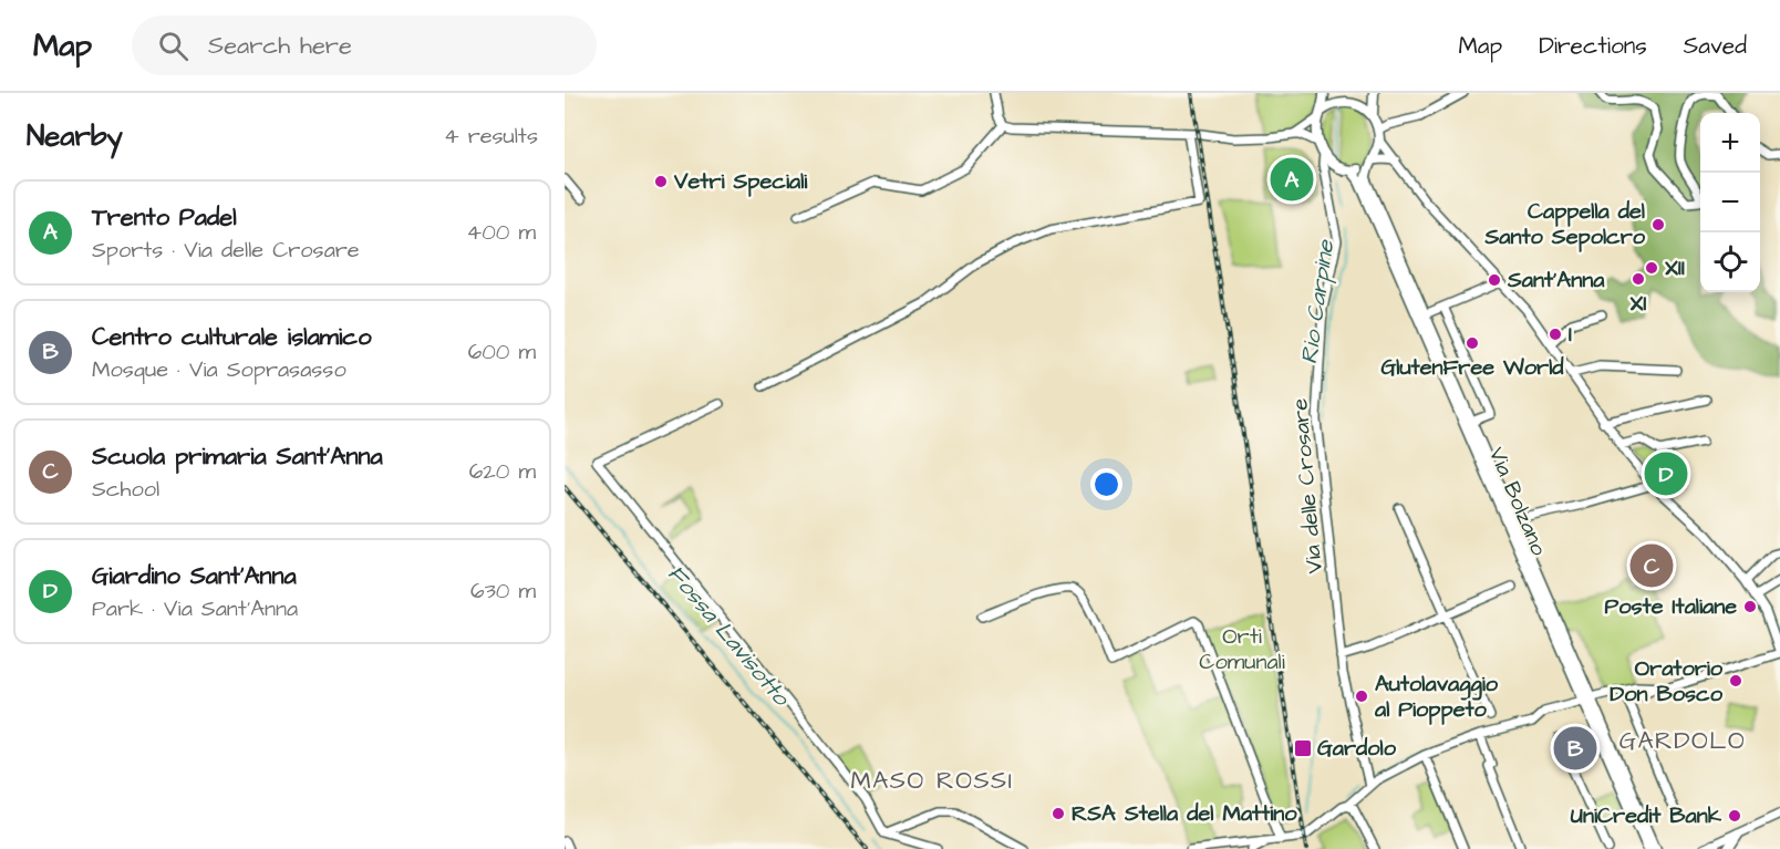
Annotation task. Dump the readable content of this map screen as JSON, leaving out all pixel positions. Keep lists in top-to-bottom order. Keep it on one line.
{"streets":{"main road":["Via Bolzano"],"street":["Via delle Crosare"]},"crossings":[["Via delle Crosare","Via Bolzano"]],"districts":["GARDOLO","MASO ROSSI"],"water":["Rio Carpine","Fossa Lavisotto"],"parks":["Orti Comunali"],"places":{"other":["Vetri Speciali","Cappella del Santo Sepolcro","XII","XI","Sant'Anna","I","GlutenFree World","Poste Italiane","Oratorio Don Bosco","Autolavaggio al Pioppeto","RSA Stella del Mattino","UniCredit Bank"],"transit":["Gardolo"]},"page":{"header":"Map","search":"Search here","nav":["Map","Directions","Saved"],"heading":["Nearby","4 results"],"map_buttons":["+","−"],"pins":["A","D","C","B"],"list":[{"mark":"A","name":"Trento Padel","note":"Sports · Via delle Crosare","value":"400 m"},{"mark":"B","name":"Centro culturale islamico","note":"Mosque · Via Soprasasso","value":"600 m"},{"mark":"C","name":"Scuola primaria Sant'Anna","note":"School","value":"620 m"},{"mark":"D","name":"Giardino Sant'Anna","note":"Park · Via Sant'Anna","value":"630 m"}]}}
